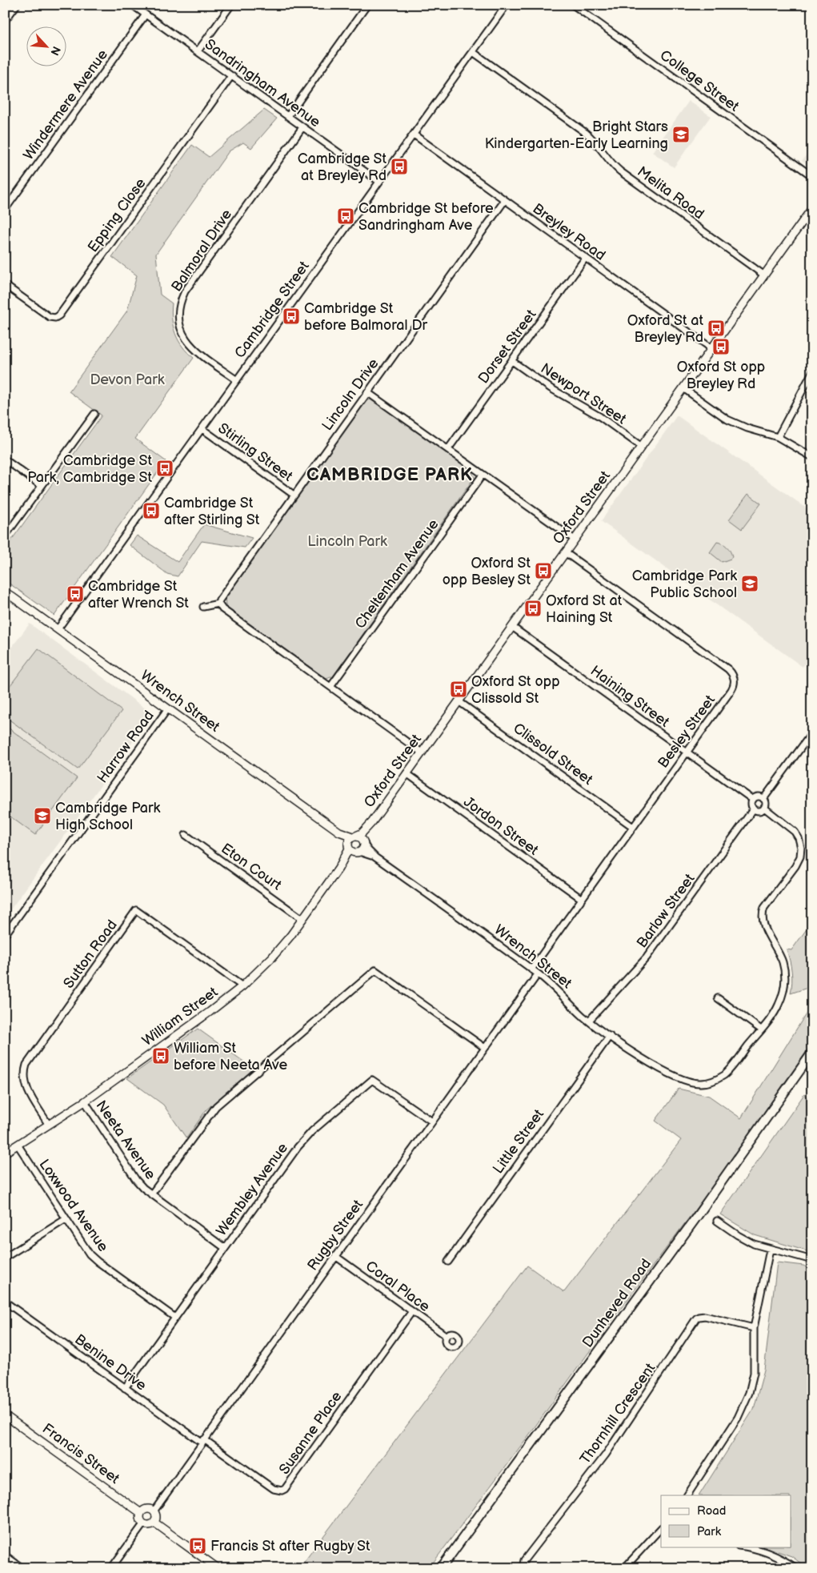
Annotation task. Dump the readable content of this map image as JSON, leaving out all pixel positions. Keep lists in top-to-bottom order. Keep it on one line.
{"streets":{"main road":["Dunheved Road"],"street":["College Street","Sandringham Avenue","Windermere Avenue","Melita Road","Epping Close","Breyley Road","Balmoral Drive","Cambridge Street","Dorset Street","Newport Street","Lincoln Drive","Stirling Street","Oxford Street","Cheltenham Avenue","Haining Street","Wrench Street","Besley Street","Harrow Road","Clissold Street","Jordon Street","Eton Court","Barlow Street","Sutton Road","William Street","Neeta Avenue","Little Street","Wembley Avenue","Loxwood Avenue","Rugby Street","Coral Place","Benine Drive","Thornhill Crescent","Susanne Place","Francis Street"]},"crossings":[["Sandringham Avenue","Windermere Avenue"],["Sandringham Avenue","Epping Close"],["Sandringham Avenue","Balmoral Drive"],["Sandringham Avenue","Cambridge Street"],["Melita Road","Cambridge Street"],["Melita Road","Oxford Street"],["Breyley Road","Cambridge Street"],["Breyley Road","Dorset Street"],["Breyley Road","Lincoln Drive"],["Breyley Road","Oxford Street"],["Balmoral Drive","Cambridge Street"],["Cambridge Street","Stirling Street"],["Cambridge Street","Wrench Street"],["Dorset Street","Newport Street"],["Newport Street","Oxford Street"],["Lincoln Drive","Stirling Street"],["Oxford Street","Haining Street"],["Oxford Street","Wrench Street"],["Oxford Street","Besley Street"],["Oxford Street","Clissold Street"],["Oxford Street","Jordon Street"],["Oxford Street","William Street"],["Haining Street","Besley Street"],["Haining Street","Barlow Street"],["Wrench Street","Besley Street"],["Wrench Street","Harrow Road"],["Wrench Street","Barlow Street"],["Wrench Street","William Street"],["Wrench Street","Little Street"],["Wrench Street","Rugby Street"],["Besley Street","Clissold Street"],["Besley Street","Jordon Street"],["Eton Court","William Street"],["Sutton Road","William Street"],["William Street","Neeta Avenue"],["William Street","Loxwood Avenue"],["Neeta Avenue","Wembley Avenue"],["Wembley Avenue","Loxwood Avenue"],["Wembley Avenue","Rugby Street"],["Wembley Avenue","Benine Drive"],["Rugby Street","Coral Place"],["Rugby Street","Benine Drive"],["Rugby Street","Susanne Place"],["Rugby Street","Francis Street"],["Coral Place","Susanne Place"],["Benine Drive","Susanne Place"]],"districts":["CAMBRIDGE PARK"],"parks":["Devon Park","Lincoln Park"],"places":{"school or university":["Bright Stars Kindergarten-Early Learning","Cambridge Park Public School","Cambridge Park High School"],"bus stop":["Cambridge St at Breyley Rd","Cambridge St before Sandringham Ave","Cambridge St before Balmoral Dr","Oxford St at Breyley Rd","Oxford St opp Breyley Rd","Cambridge St Park, Cambridge St","Cambridge St after Stirling St","Oxford St opp Besley St","Cambridge St after Wrench St","Oxford St at Haining St","Oxford St opp Clissold St","William St before Neeta Ave","Francis St after Rugby St"]},"legend":["Road","Park"],"north":"bottom right"}
